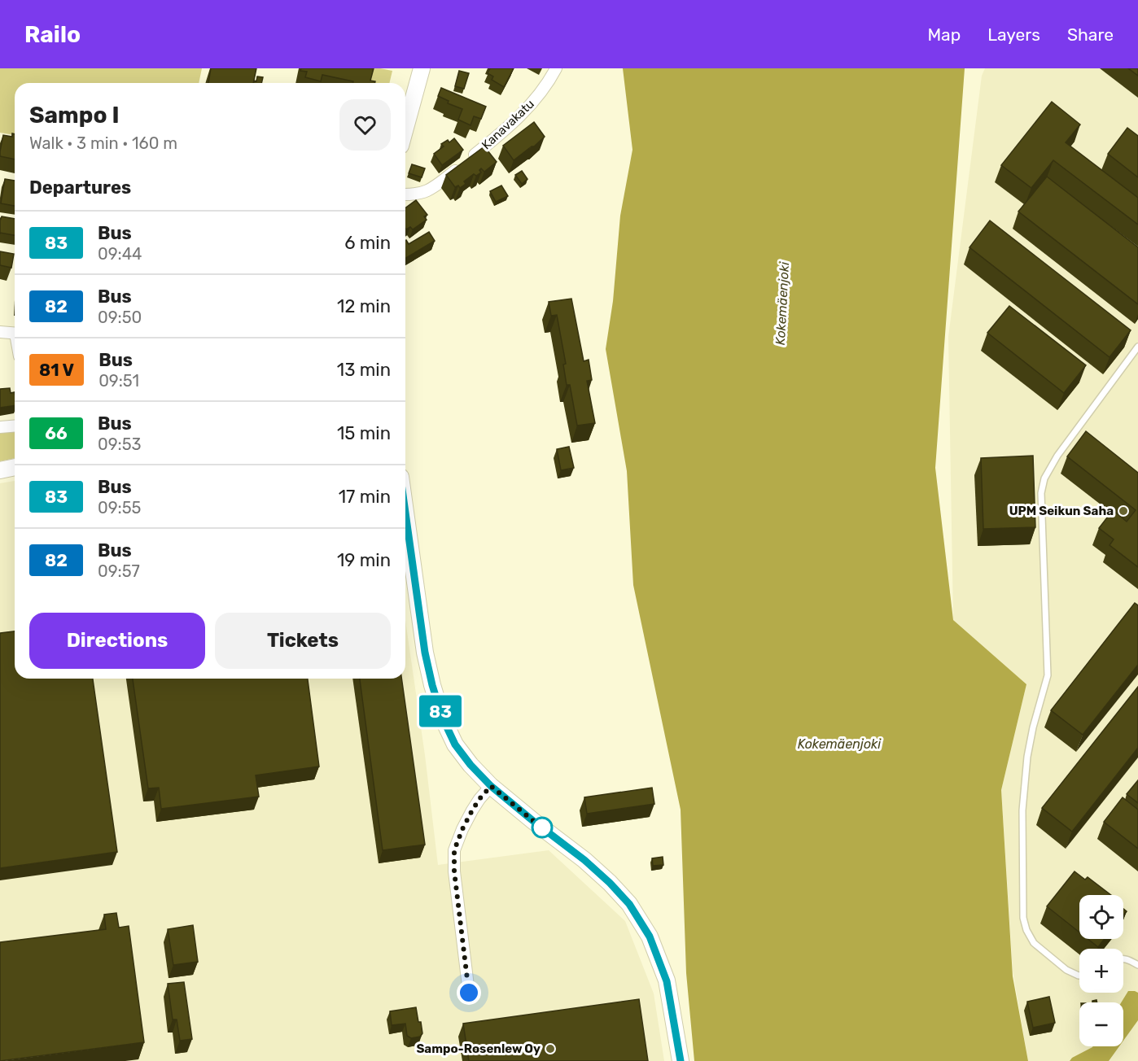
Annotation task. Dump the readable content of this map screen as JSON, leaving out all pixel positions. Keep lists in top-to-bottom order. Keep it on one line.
{"streets":{"street":["Kanavakatu"]},"water":["Kokemäenjoki"],"places":["UPM Seikun Saha","Sampo-Rosenlew Oy"],"lines":["bus line 83"],"page":{"header":"Railo","nav":["Map","Layers","Share"],"on_map":"83","heading":[["Sampo I","Walk · 3 min · 160 m"],"Departures"],"list":[{"mark":"83","name":"Bus","note":"09:44","value":"6 min"},{"mark":"82","name":"Bus","note":"09:50","value":"12 min"},{"mark":"81 V","name":"Bus","note":"09:51","value":"13 min"},{"mark":"66","name":"Bus","note":"09:53","value":"15 min"},{"mark":"83","name":"Bus","note":"09:55","value":"17 min"},{"mark":"82","name":"Bus","note":"09:57","value":"19 min"}],"buttons":["Directions","Tickets"],"map_buttons":["+","−"]}}
